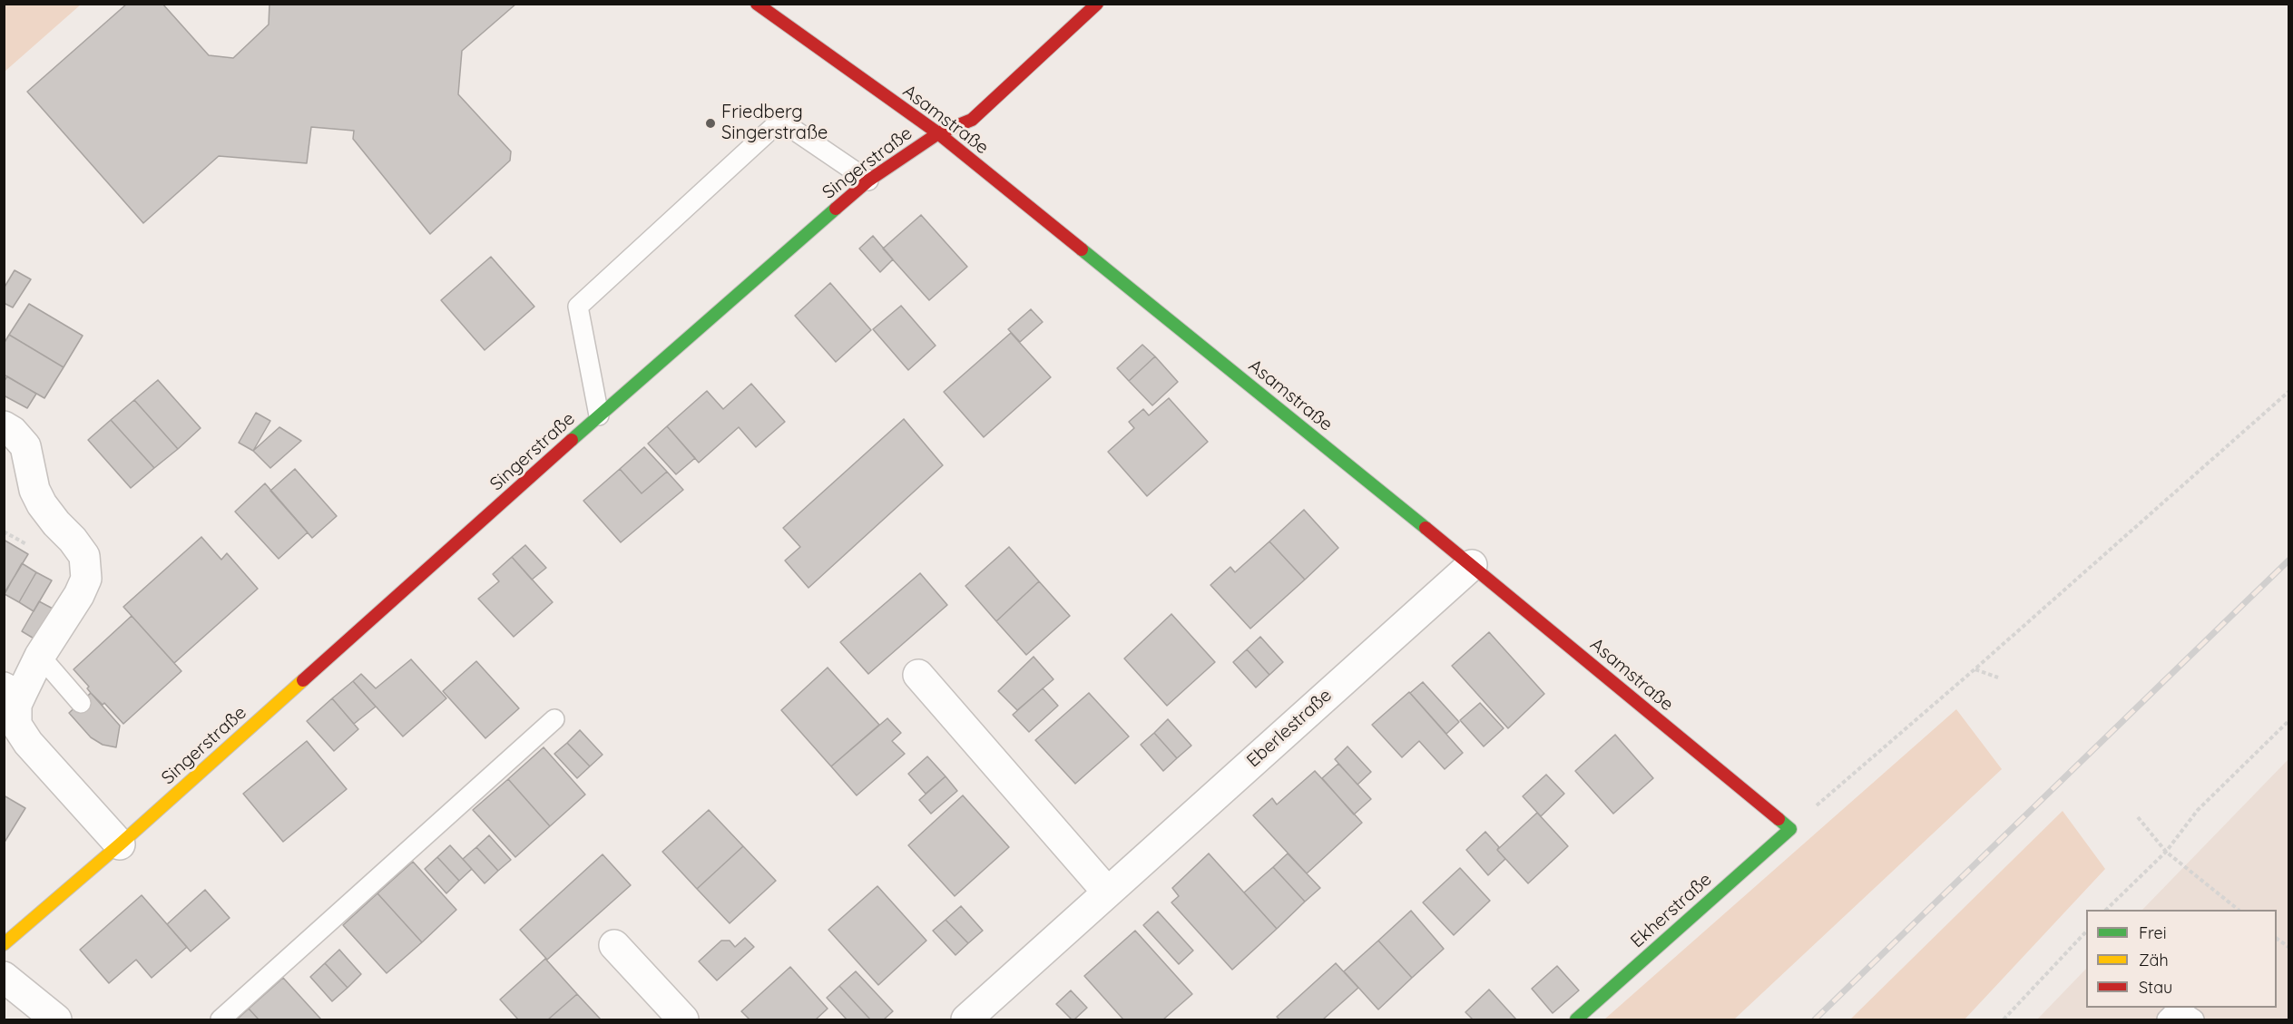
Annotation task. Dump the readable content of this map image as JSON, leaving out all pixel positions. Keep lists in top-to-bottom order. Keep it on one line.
{"streets":{"street":["Asamstraße","Singerstraße","Eberlestraße","Ekherstraße"]},"crossings":[["Asamstraße","Singerstraße"],["Asamstraße","Eberlestraße"],["Asamstraße","Ekherstraße"]],"places":["Friedberg Singerstraße"],"legend":["Frei","Zäh","Stau"]}
